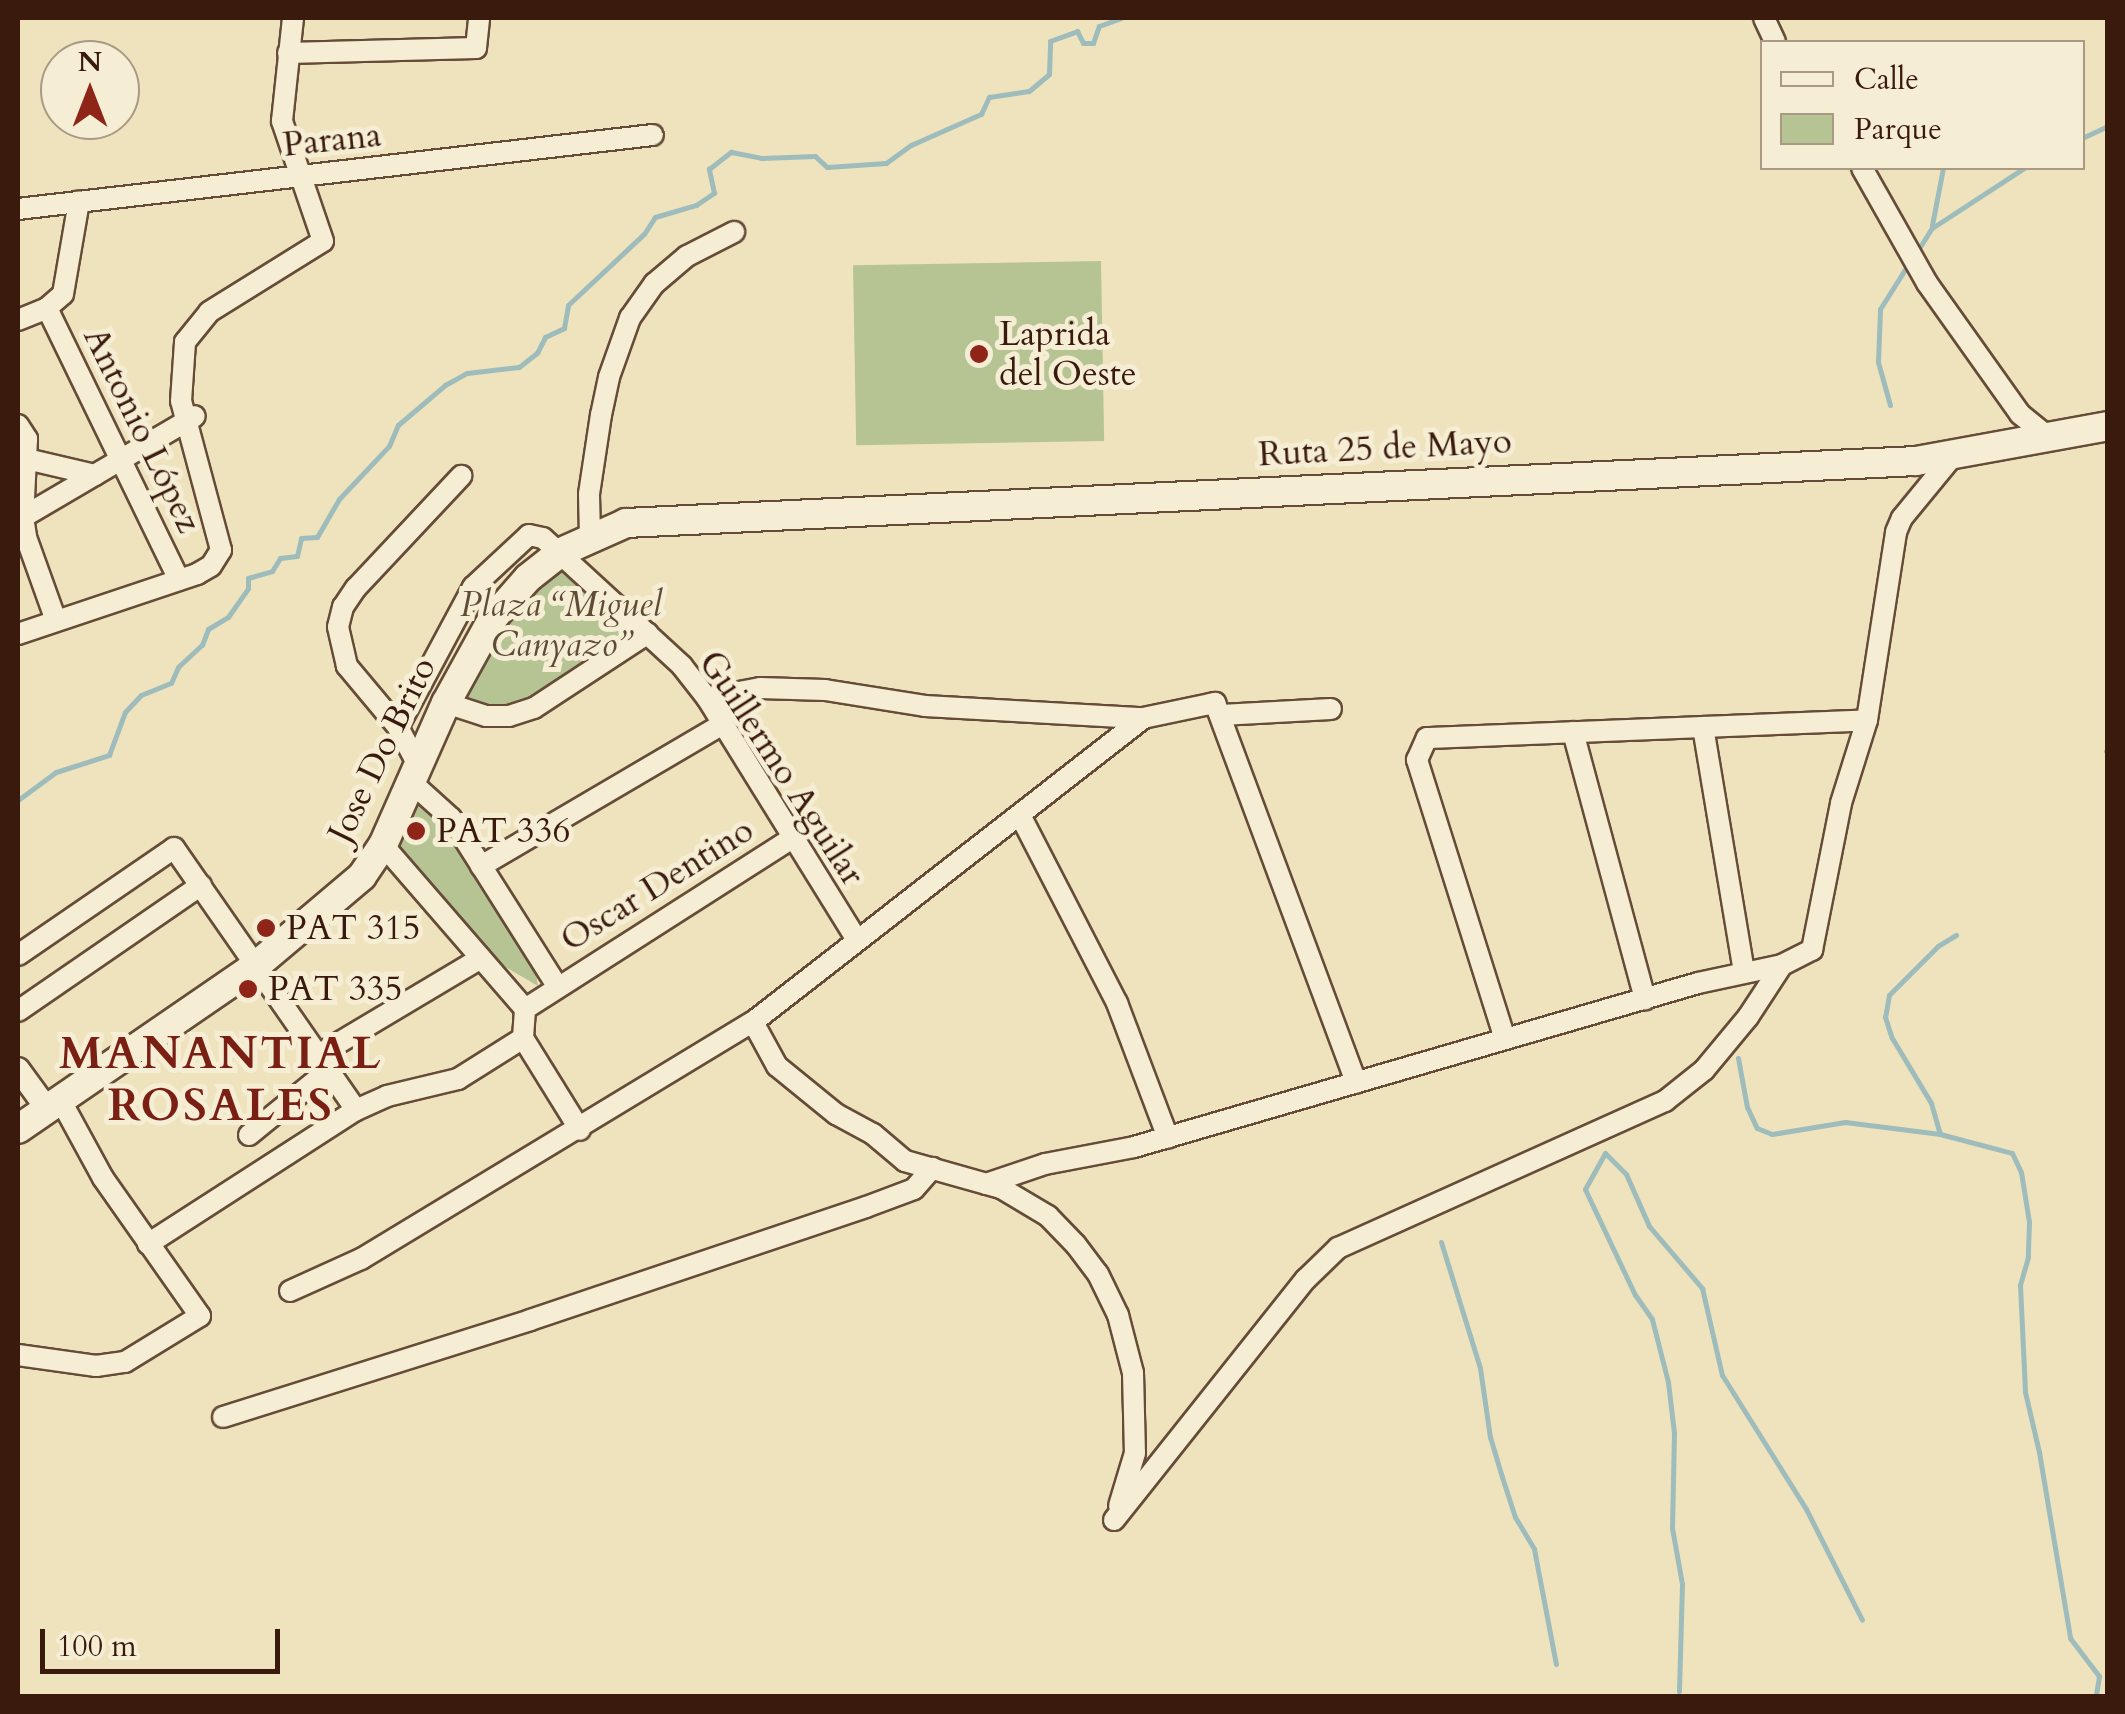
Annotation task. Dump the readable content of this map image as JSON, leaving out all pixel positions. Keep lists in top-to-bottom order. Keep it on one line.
{"streets":{"main road":["Ruta 25 de Mayo","Jose Do Brito"],"street":["Parana","Antonio López","Guillermo Aguilar","Oscar Dentino"]},"crossings":[["Ruta 25 de Mayo","Jose Do Brito"],["Jose Do Brito","Guillermo Aguilar"],["Guillermo Aguilar","Oscar Dentino"]],"districts":["MANANTIAL ROSALES"],"parks":["Plaza “Miguel Canyazo”"],"places":["Laprida del Oeste","PAT 336","PAT 315","PAT 335"],"legend":["Calle","Parque"],"scale_bar":"100 m","north":"top"}
